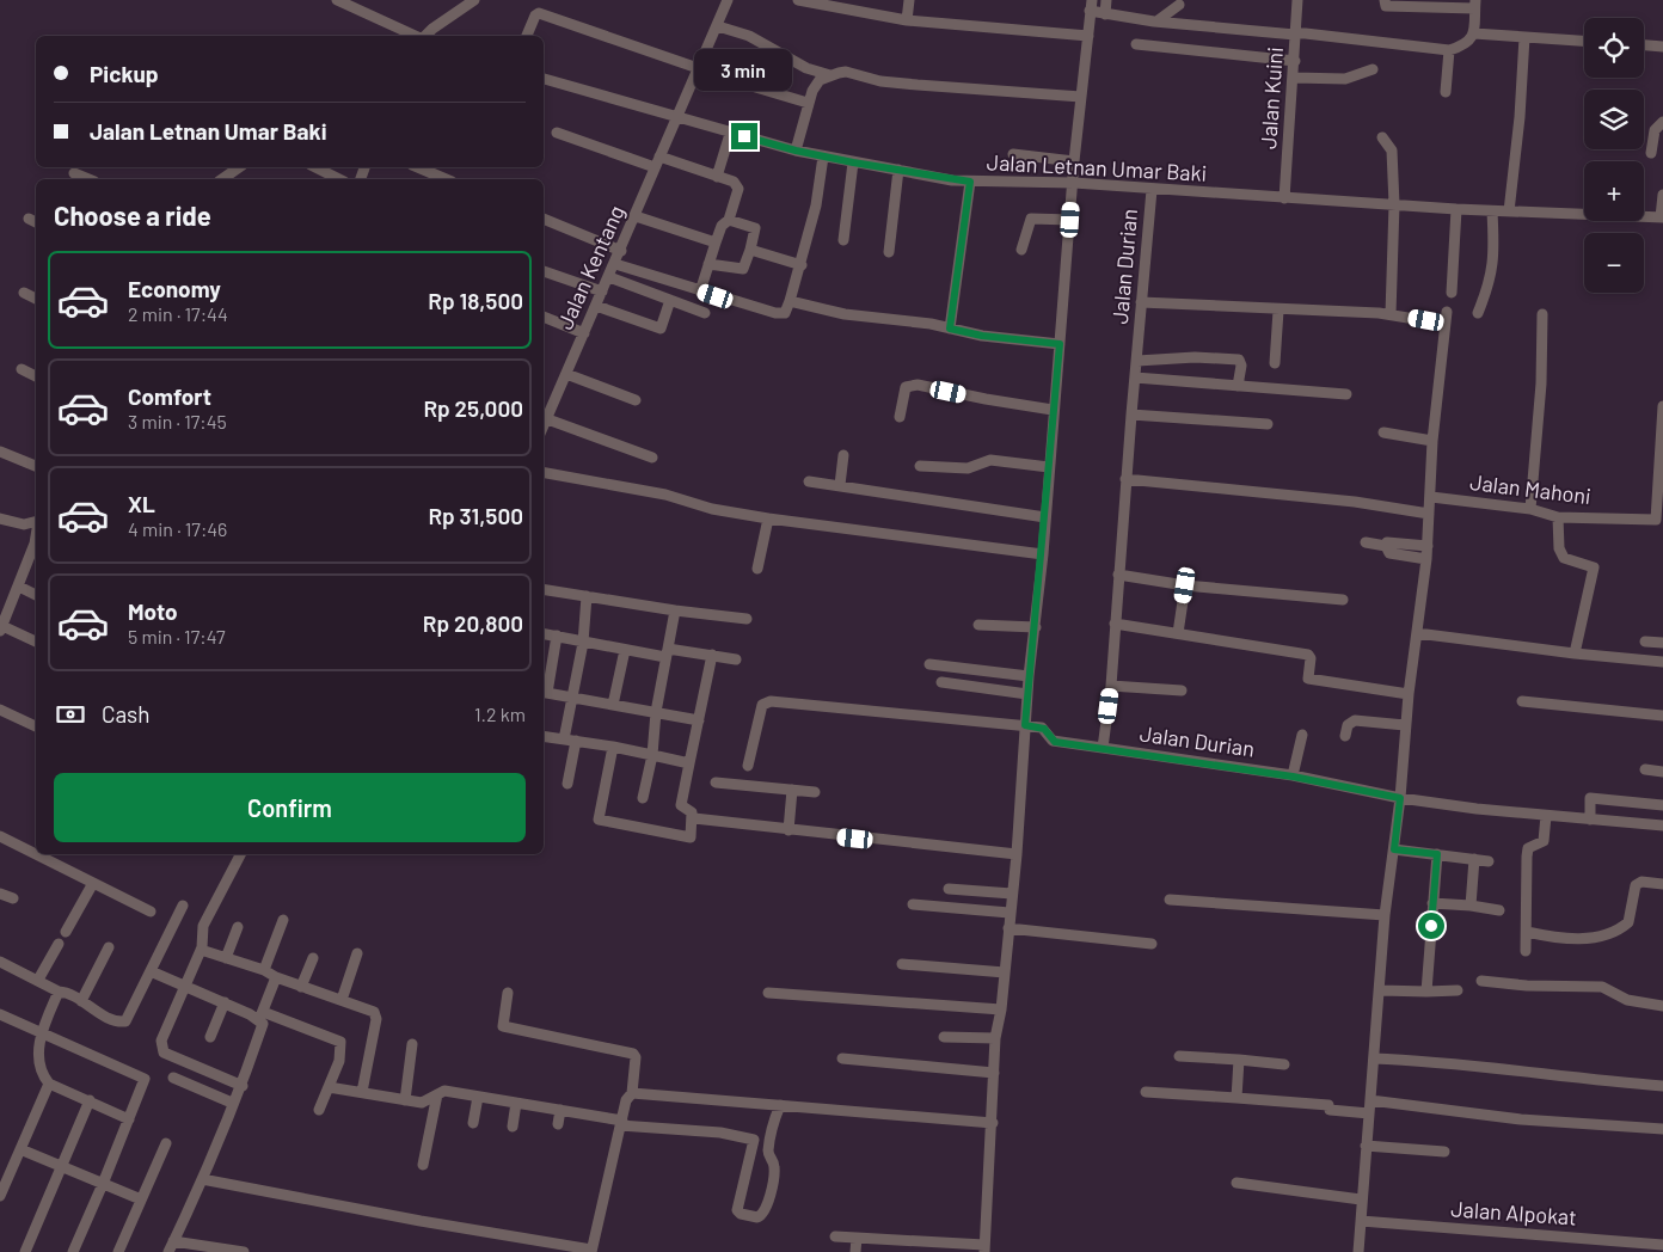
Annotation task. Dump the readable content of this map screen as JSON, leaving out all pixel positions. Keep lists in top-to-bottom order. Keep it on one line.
{"streets":{"street":["Jalan Kuini","Jalan Letnan Umar Baki","Jalan Durian","Jalan Kentang","Jalan Mahoni","Jalan Alpokat"]},"crossings":[["Jalan Kuini","Jalan Letnan Umar Baki"],["Jalan Letnan Umar Baki","Jalan Durian"],["Jalan Letnan Umar Baki","Jalan Kentang"]],"page":{"map_buttons":["+","−"],"banner":["Pickup","Jalan Letnan Umar Baki"],"bubble":"3 min","heading":"Choose a ride","list":[{"name":"Economy","note":"2 min · 17:44","value":"Rp 18,500"},{"name":"Comfort","note":"3 min · 17:45","value":"Rp 25,000"},{"name":"XL","note":"4 min · 17:46","value":"Rp 31,500"},{"name":"Moto","note":"5 min · 17:47","value":"Rp 20,800"}],"pay":["Cash","1.2 km"],"buttons":"Confirm"}}
